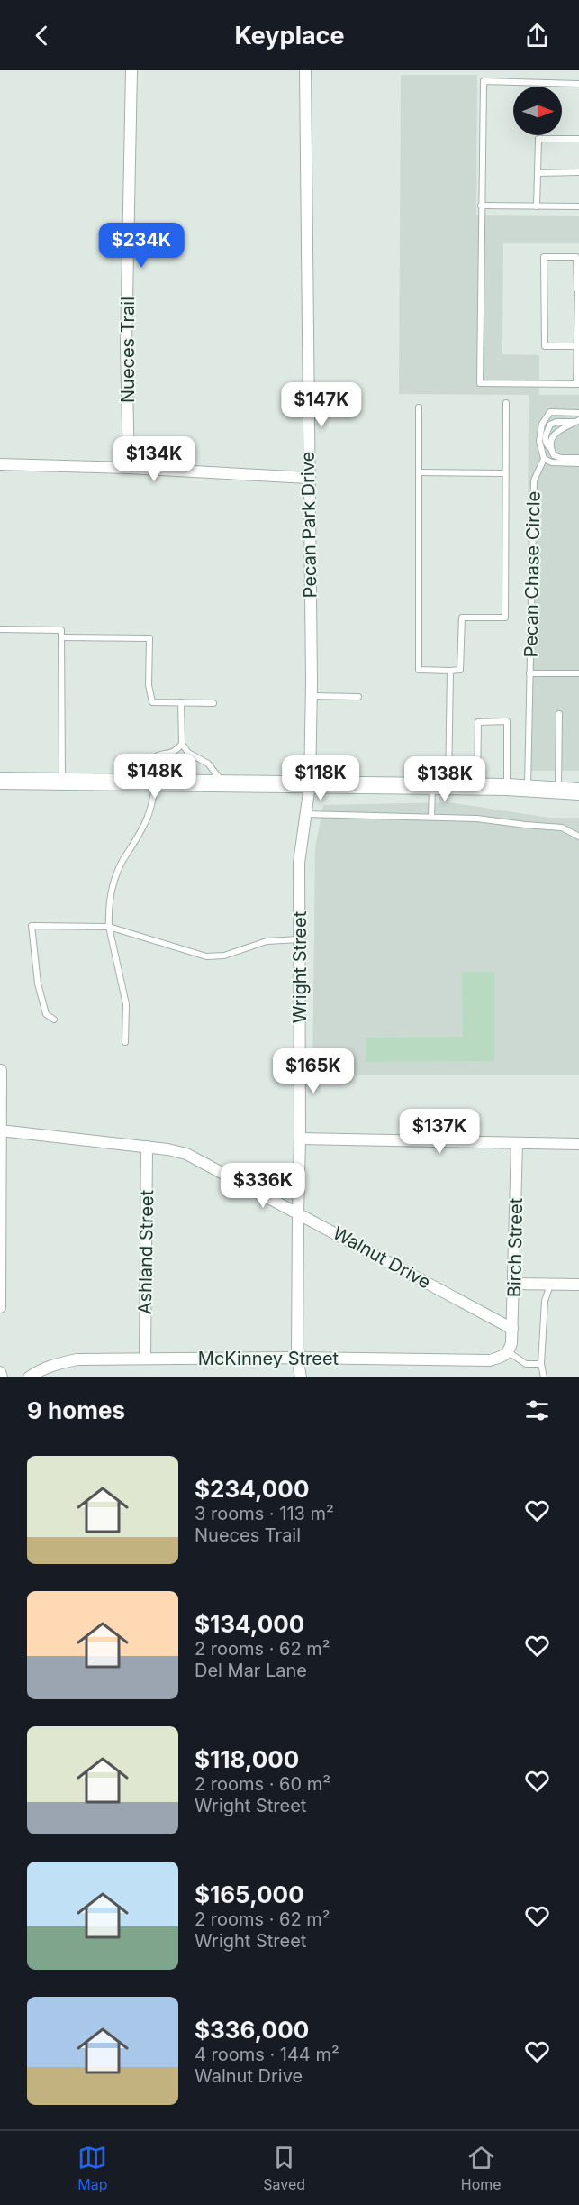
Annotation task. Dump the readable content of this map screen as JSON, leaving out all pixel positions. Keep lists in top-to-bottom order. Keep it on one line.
{"streets":{"street":["Nueces Trail","Pecan Park Drive","Wright Street","Birch Street","Ashland Street","Walnut Drive","McKinney Street"],"lane":["Pecan Chase Circle"]},"crossings":[["Pecan Park Drive","Wright Street"],["Wright Street","Walnut Drive"],["Wright Street","McKinney Street"],["Birch Street","Walnut Drive"],["Birch Street","McKinney Street"],["Ashland Street","Walnut Drive"],["Ashland Street","McKinney Street"]],"north":"right","page":{"header":"Keyplace","price":["$234K","$147K","$134K","$148K","$118K","$138K","$165K","$137K","$336K"],"heading":"9 homes","list":[{"name":"$234,000","note":"3 rooms · 113 m² · Nueces Trail"},{"name":"$134,000","note":"2 rooms · 62 m² · Del Mar Lane"},{"name":"$118,000","note":"2 rooms · 60 m² · Wright Street"},{"name":"$165,000","note":"2 rooms · 62 m² · Wright Street"},{"name":"$336,000","note":"4 rooms · 144 m² · Walnut Drive"}],"tabs":["Map","Saved","Home"]}}
